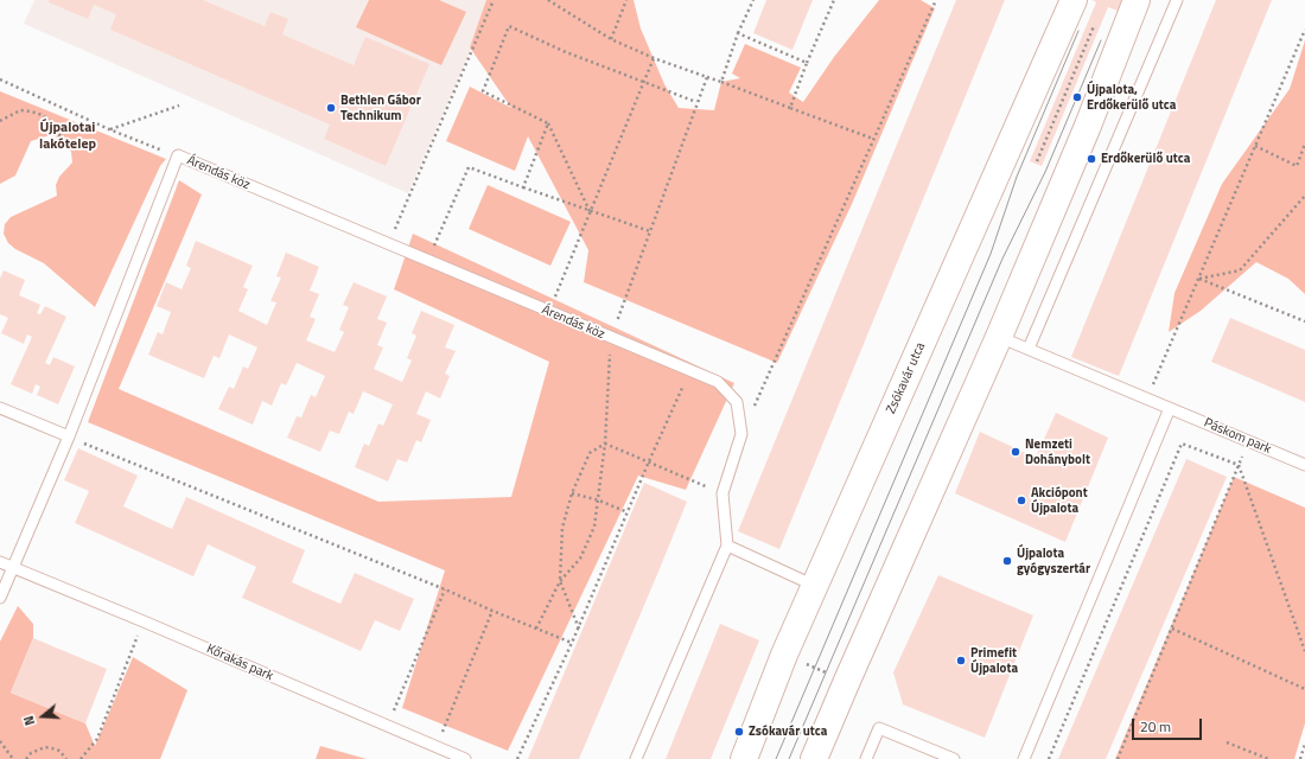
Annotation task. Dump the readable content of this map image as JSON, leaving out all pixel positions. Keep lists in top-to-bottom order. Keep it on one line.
{"streets":{"street":["Zsókavár utca"],"lane":["Árendás köz","Páskom park","Kőrakás park"]},"districts":["Újpalotai lakótelep"],"places":["Újpalota, Erdőkerülő utca","Bethlen Gábor Technikum","Erdőkerülő utca","Nemzeti Dohánybolt","Akciópont Újpalota","Újpalota gyógyszertár","Primefit Újpalota","Zsókavár utca"],"scale_bar":"20 m","north":"left"}
